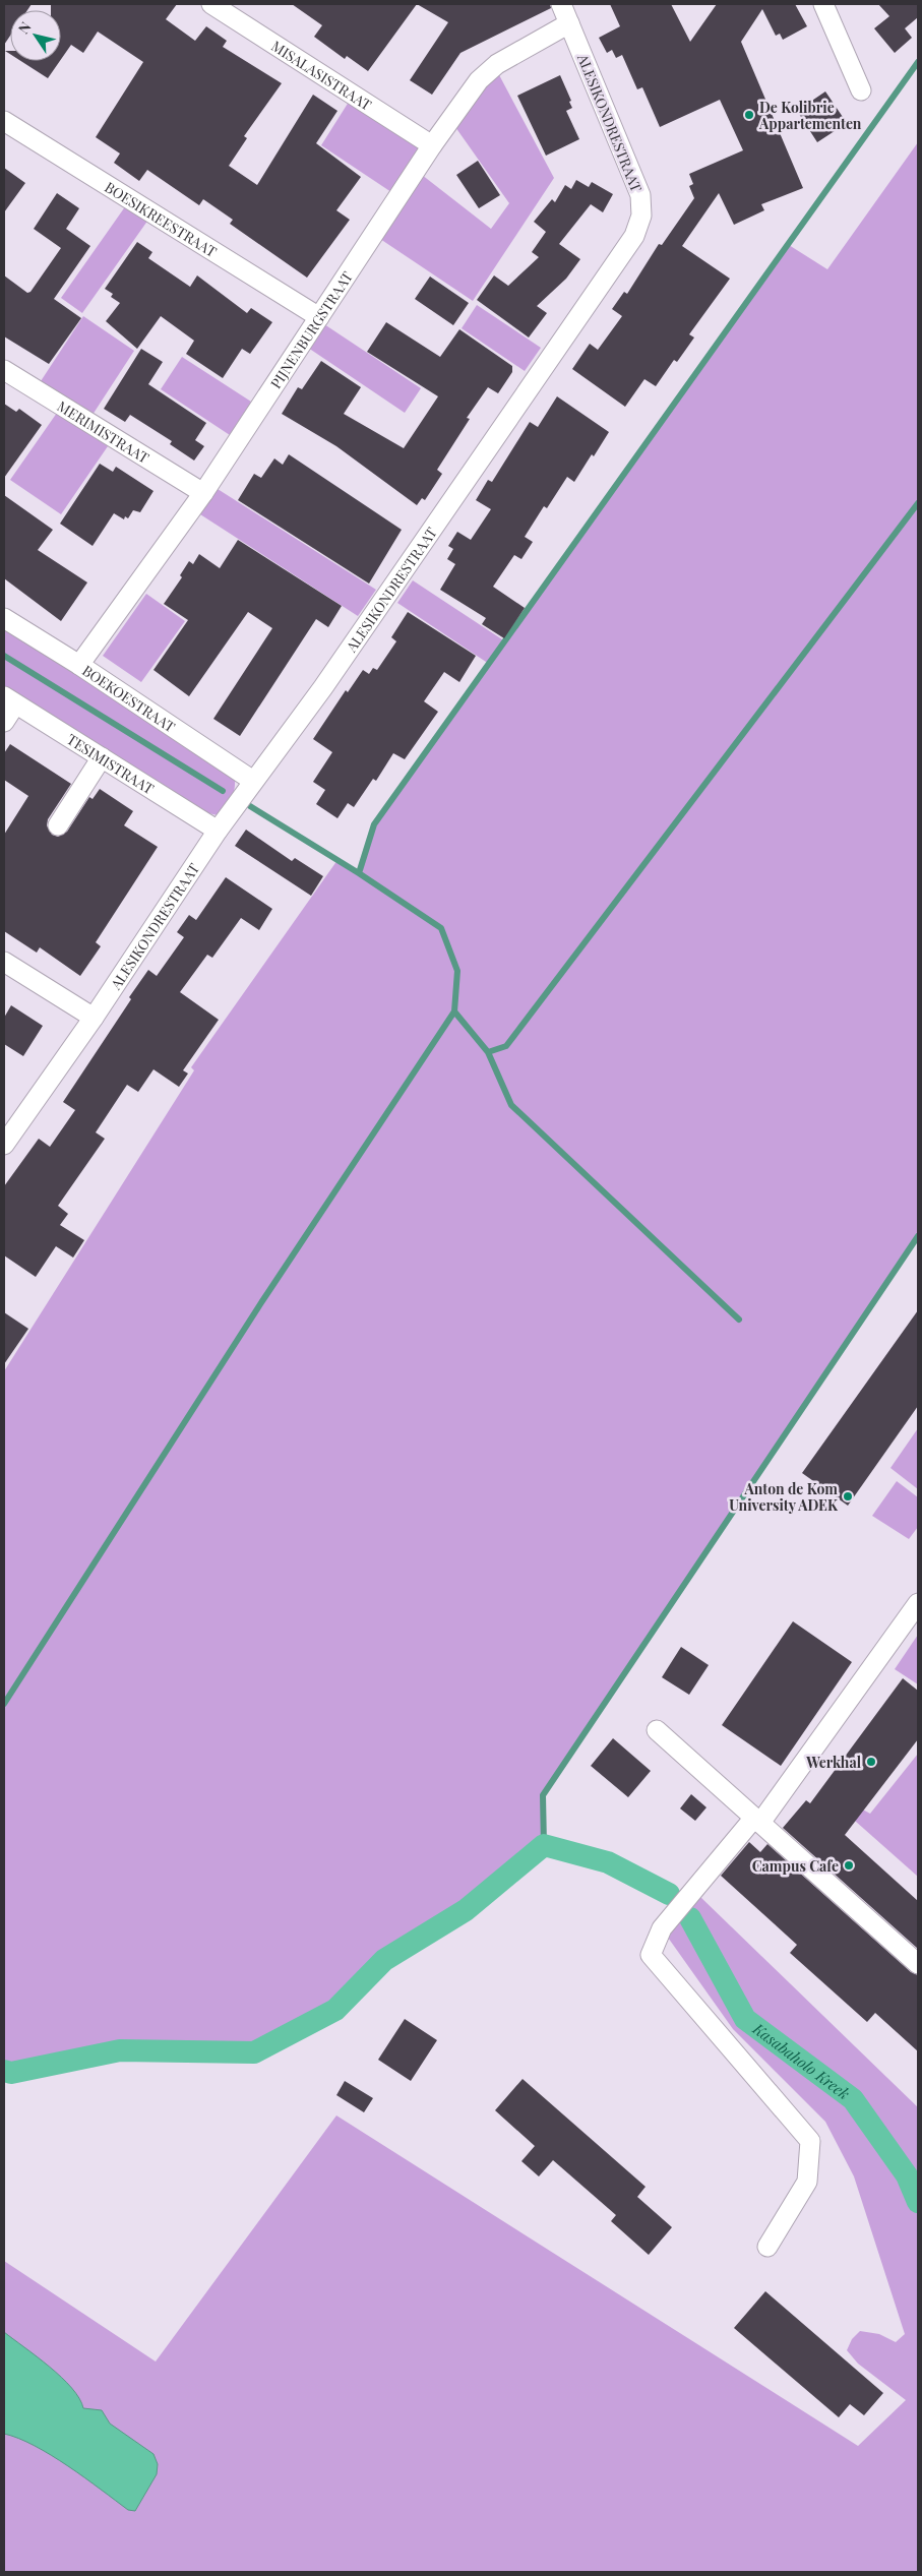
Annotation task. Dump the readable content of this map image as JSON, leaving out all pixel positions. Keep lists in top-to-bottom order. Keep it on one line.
{"streets":{"street":["MISALASISTRAAT","ALESIKONDRESTRAAT","BOESIKREESTRAAT","PIJNENBURGSTRAAT","MERIMISTRAAT","BOEKOESTRAAT","TESIMISTRAAT"]},"crossings":[["MISALASISTRAAT","PIJNENBURGSTRAAT"],["ALESIKONDRESTRAAT","PIJNENBURGSTRAAT"],["ALESIKONDRESTRAAT","BOEKOESTRAAT"],["ALESIKONDRESTRAAT","TESIMISTRAAT"],["BOESIKREESTRAAT","PIJNENBURGSTRAAT"],["PIJNENBURGSTRAAT","MERIMISTRAAT"],["PIJNENBURGSTRAAT","BOEKOESTRAAT"]],"water":["Kasabaholo Kreek"],"places":["De Kolibrie Appartementen","Anton de Kom University ADEK","Werkhal","Campus Cafe"],"north":"top left"}
